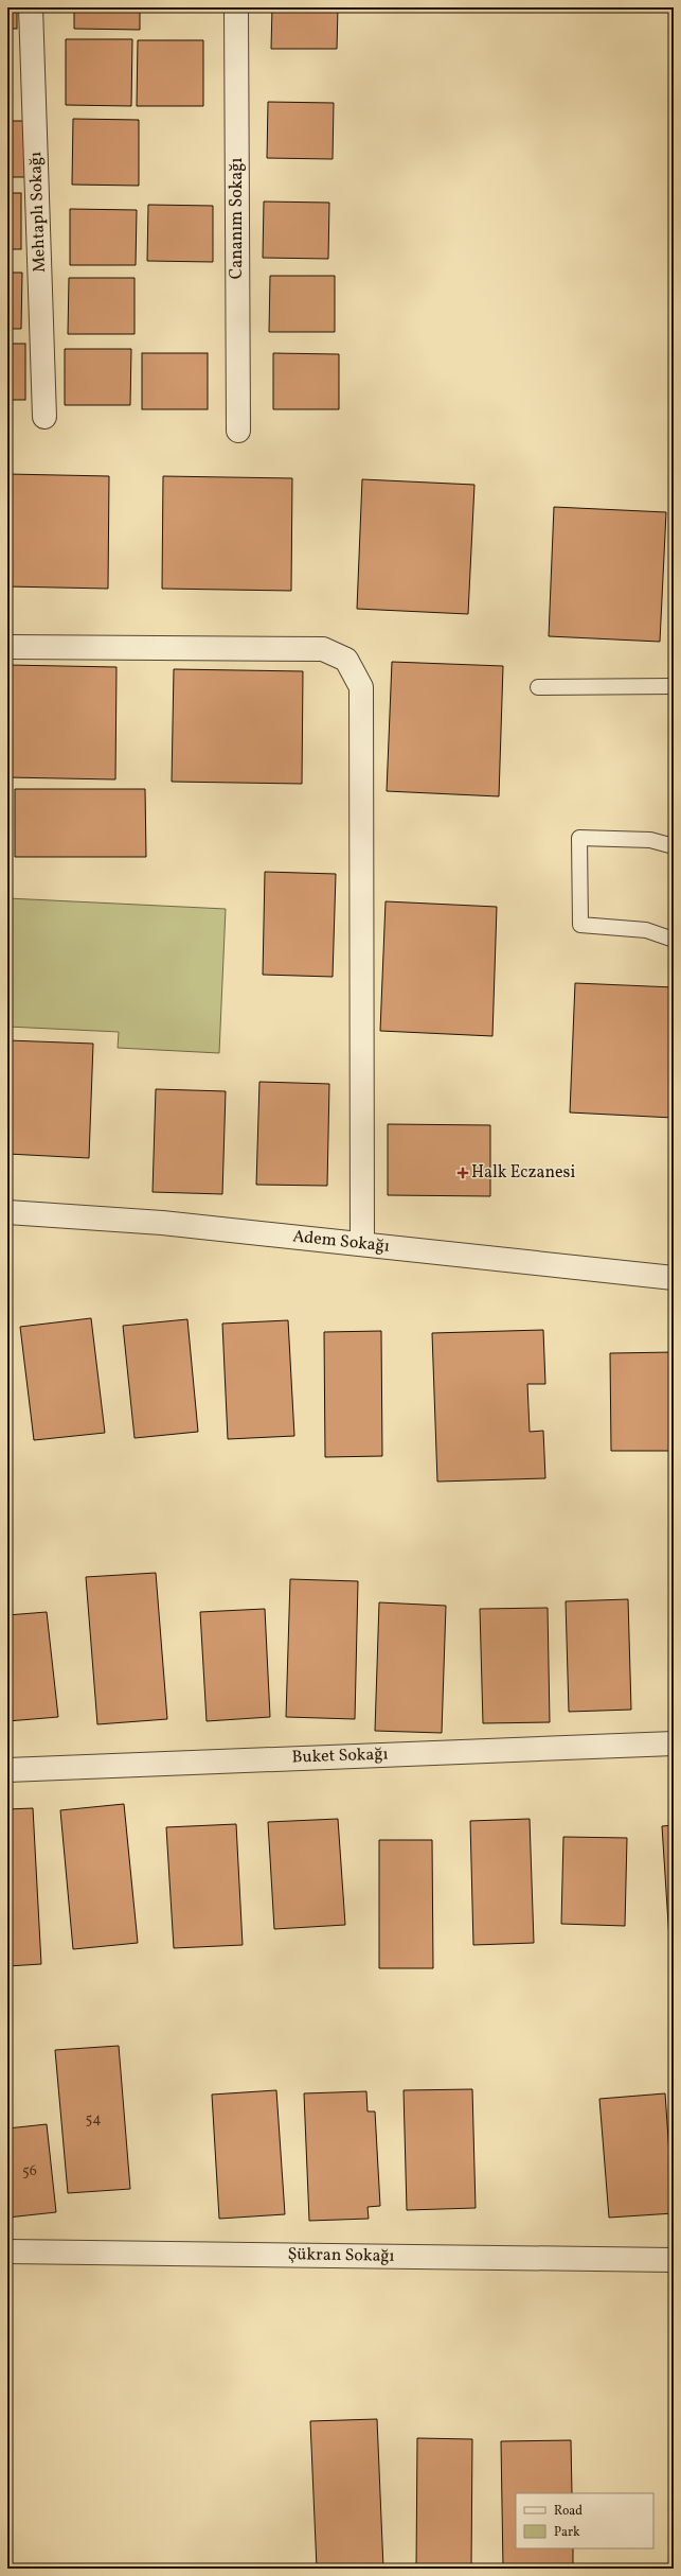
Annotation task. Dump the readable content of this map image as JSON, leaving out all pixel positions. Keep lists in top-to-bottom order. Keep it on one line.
{"streets":{"street":["Mehtaplı Sokağı","Cananım Sokağı","Adem Sokağı","Buket Sokağı","Şükran Sokağı"]},"places":{"health":["Halk Eczanesi"]},"house_numbers":["54","56"],"legend":["Road","Park"]}
